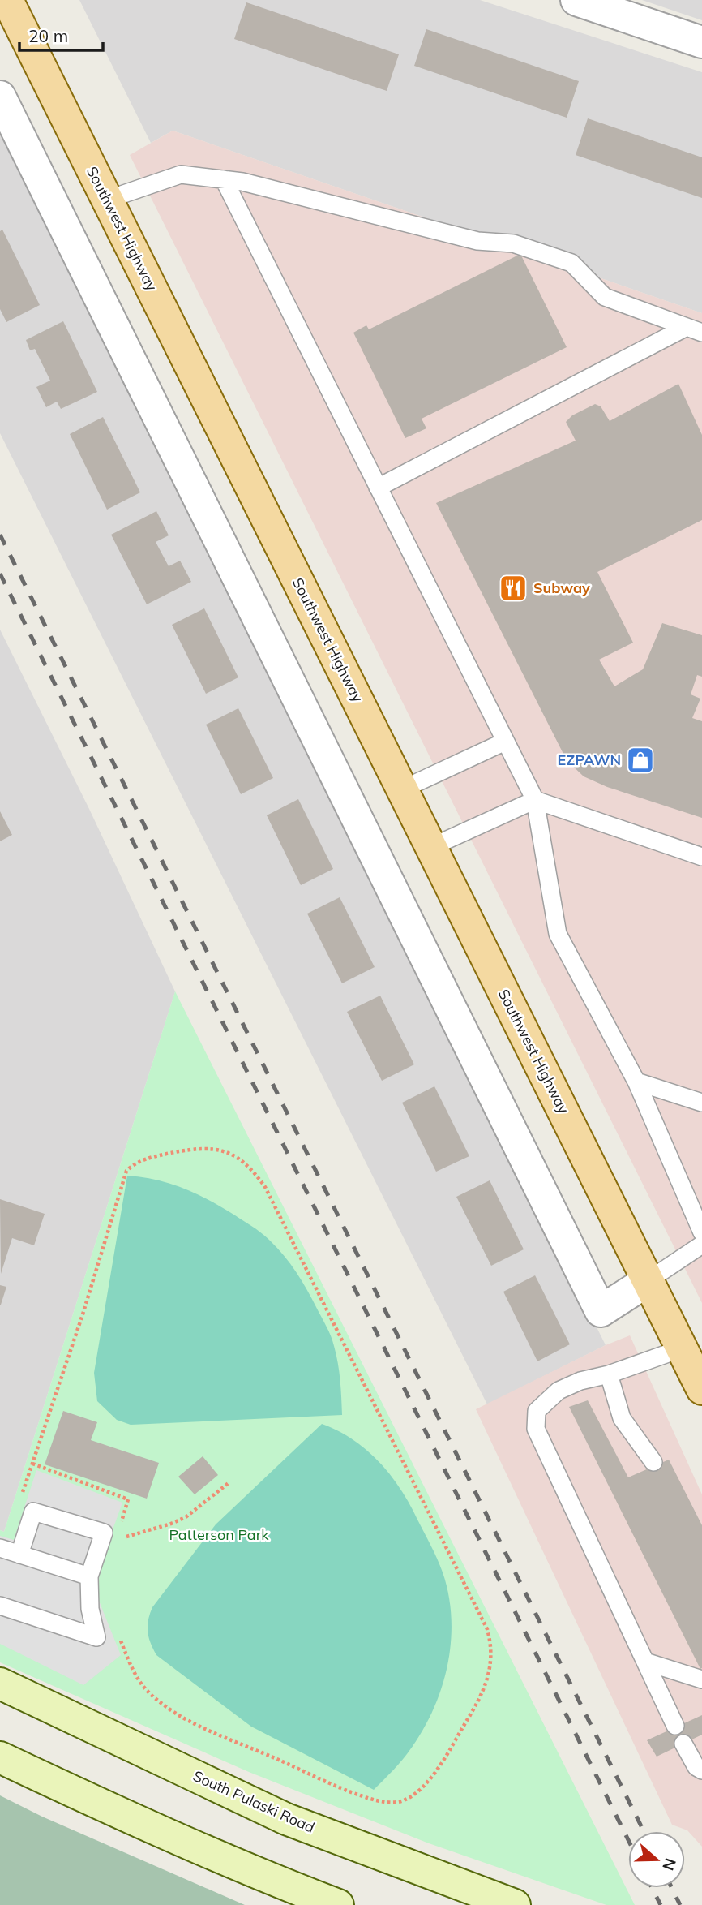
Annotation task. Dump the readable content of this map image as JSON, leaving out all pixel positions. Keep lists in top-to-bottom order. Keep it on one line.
{"streets":{"main road":["Southwest Highway","South Pulaski Road"]},"parks":["Patterson Park"],"places":{"restaurant":["Subway"],"shop":["EZPAWN"]},"scale_bar":"20 m","north":"right"}
